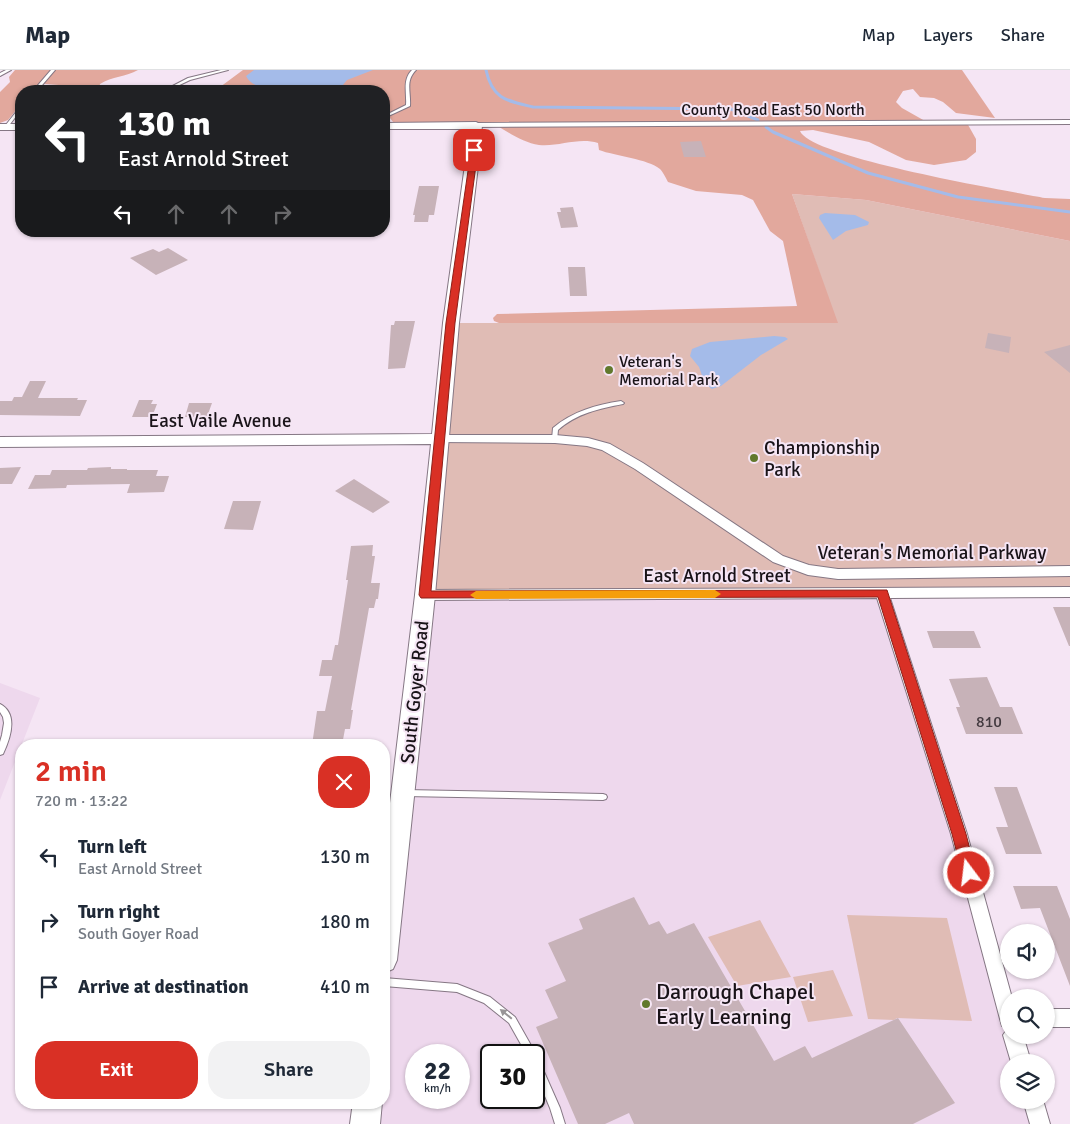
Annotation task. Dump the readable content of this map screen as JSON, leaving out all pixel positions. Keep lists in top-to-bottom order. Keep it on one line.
{"streets":{"street":["County Road East 50 North","East Vaile Avenue","Veteran's Memorial Parkway","East Arnold Street","South Goyer Road"]},"crossings":[["County Road East 50 North","South Goyer Road"],["East Vaile Avenue","Veteran's Memorial Parkway"],["East Vaile Avenue","South Goyer Road"],["Veteran's Memorial Parkway","South Goyer Road"],["East Arnold Street","South Goyer Road"]],"places":["Veteran's Memorial Park","Championship Park","Darrough Chapel Early Learning"],"house_numbers":["810"],"page":{"header":"Map","nav":["Map","Layers","Share"],"turn":["130 m","East Arnold Street"],"heading":["2 min","720 m · 13:22"],"list":[{"name":"Turn left","note":"East Arnold Street","value":"130 m"},{"name":"Turn right","note":"South Goyer Road","value":"180 m"},{"name":"Arrive at destination","value":"410 m"}],"buttons":["Exit","Share"],"speed":"22 km/h","limit":"30"}}
